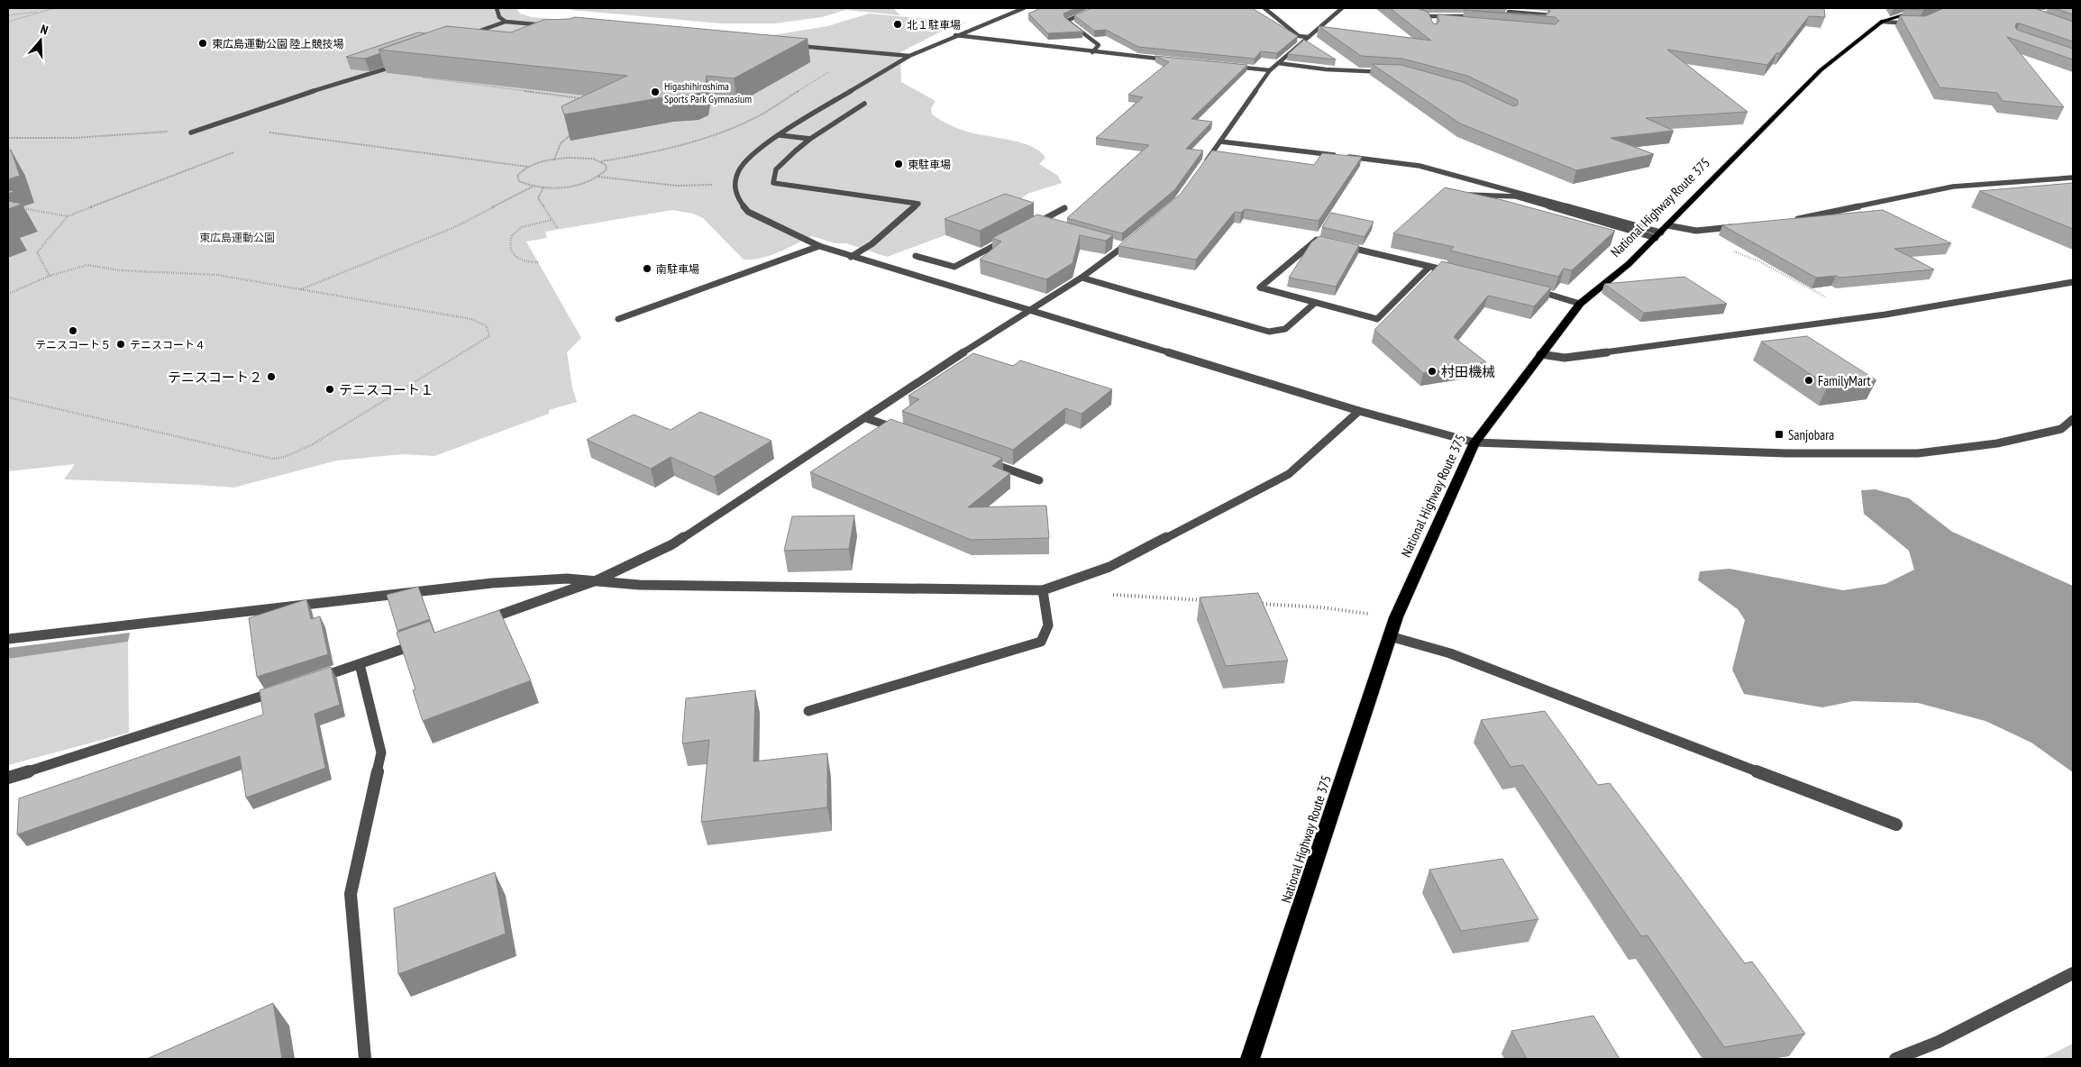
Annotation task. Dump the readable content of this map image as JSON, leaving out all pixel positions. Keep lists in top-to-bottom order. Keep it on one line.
{"streets":{"highway":["National Highway Route 375"]},"parks":["東広島運動公園"],"places":{"other":["北１駐車場","東広島運動公園 陸上競技場","Higashihiroshima Sports Park Gymnasium","東駐車場","南駐車場","テニスコート５","テニスコート４","村田機械","テニスコート２","FamilyMart","テニスコート１"],"transit":["Sanjobara"]},"north":"top"}
